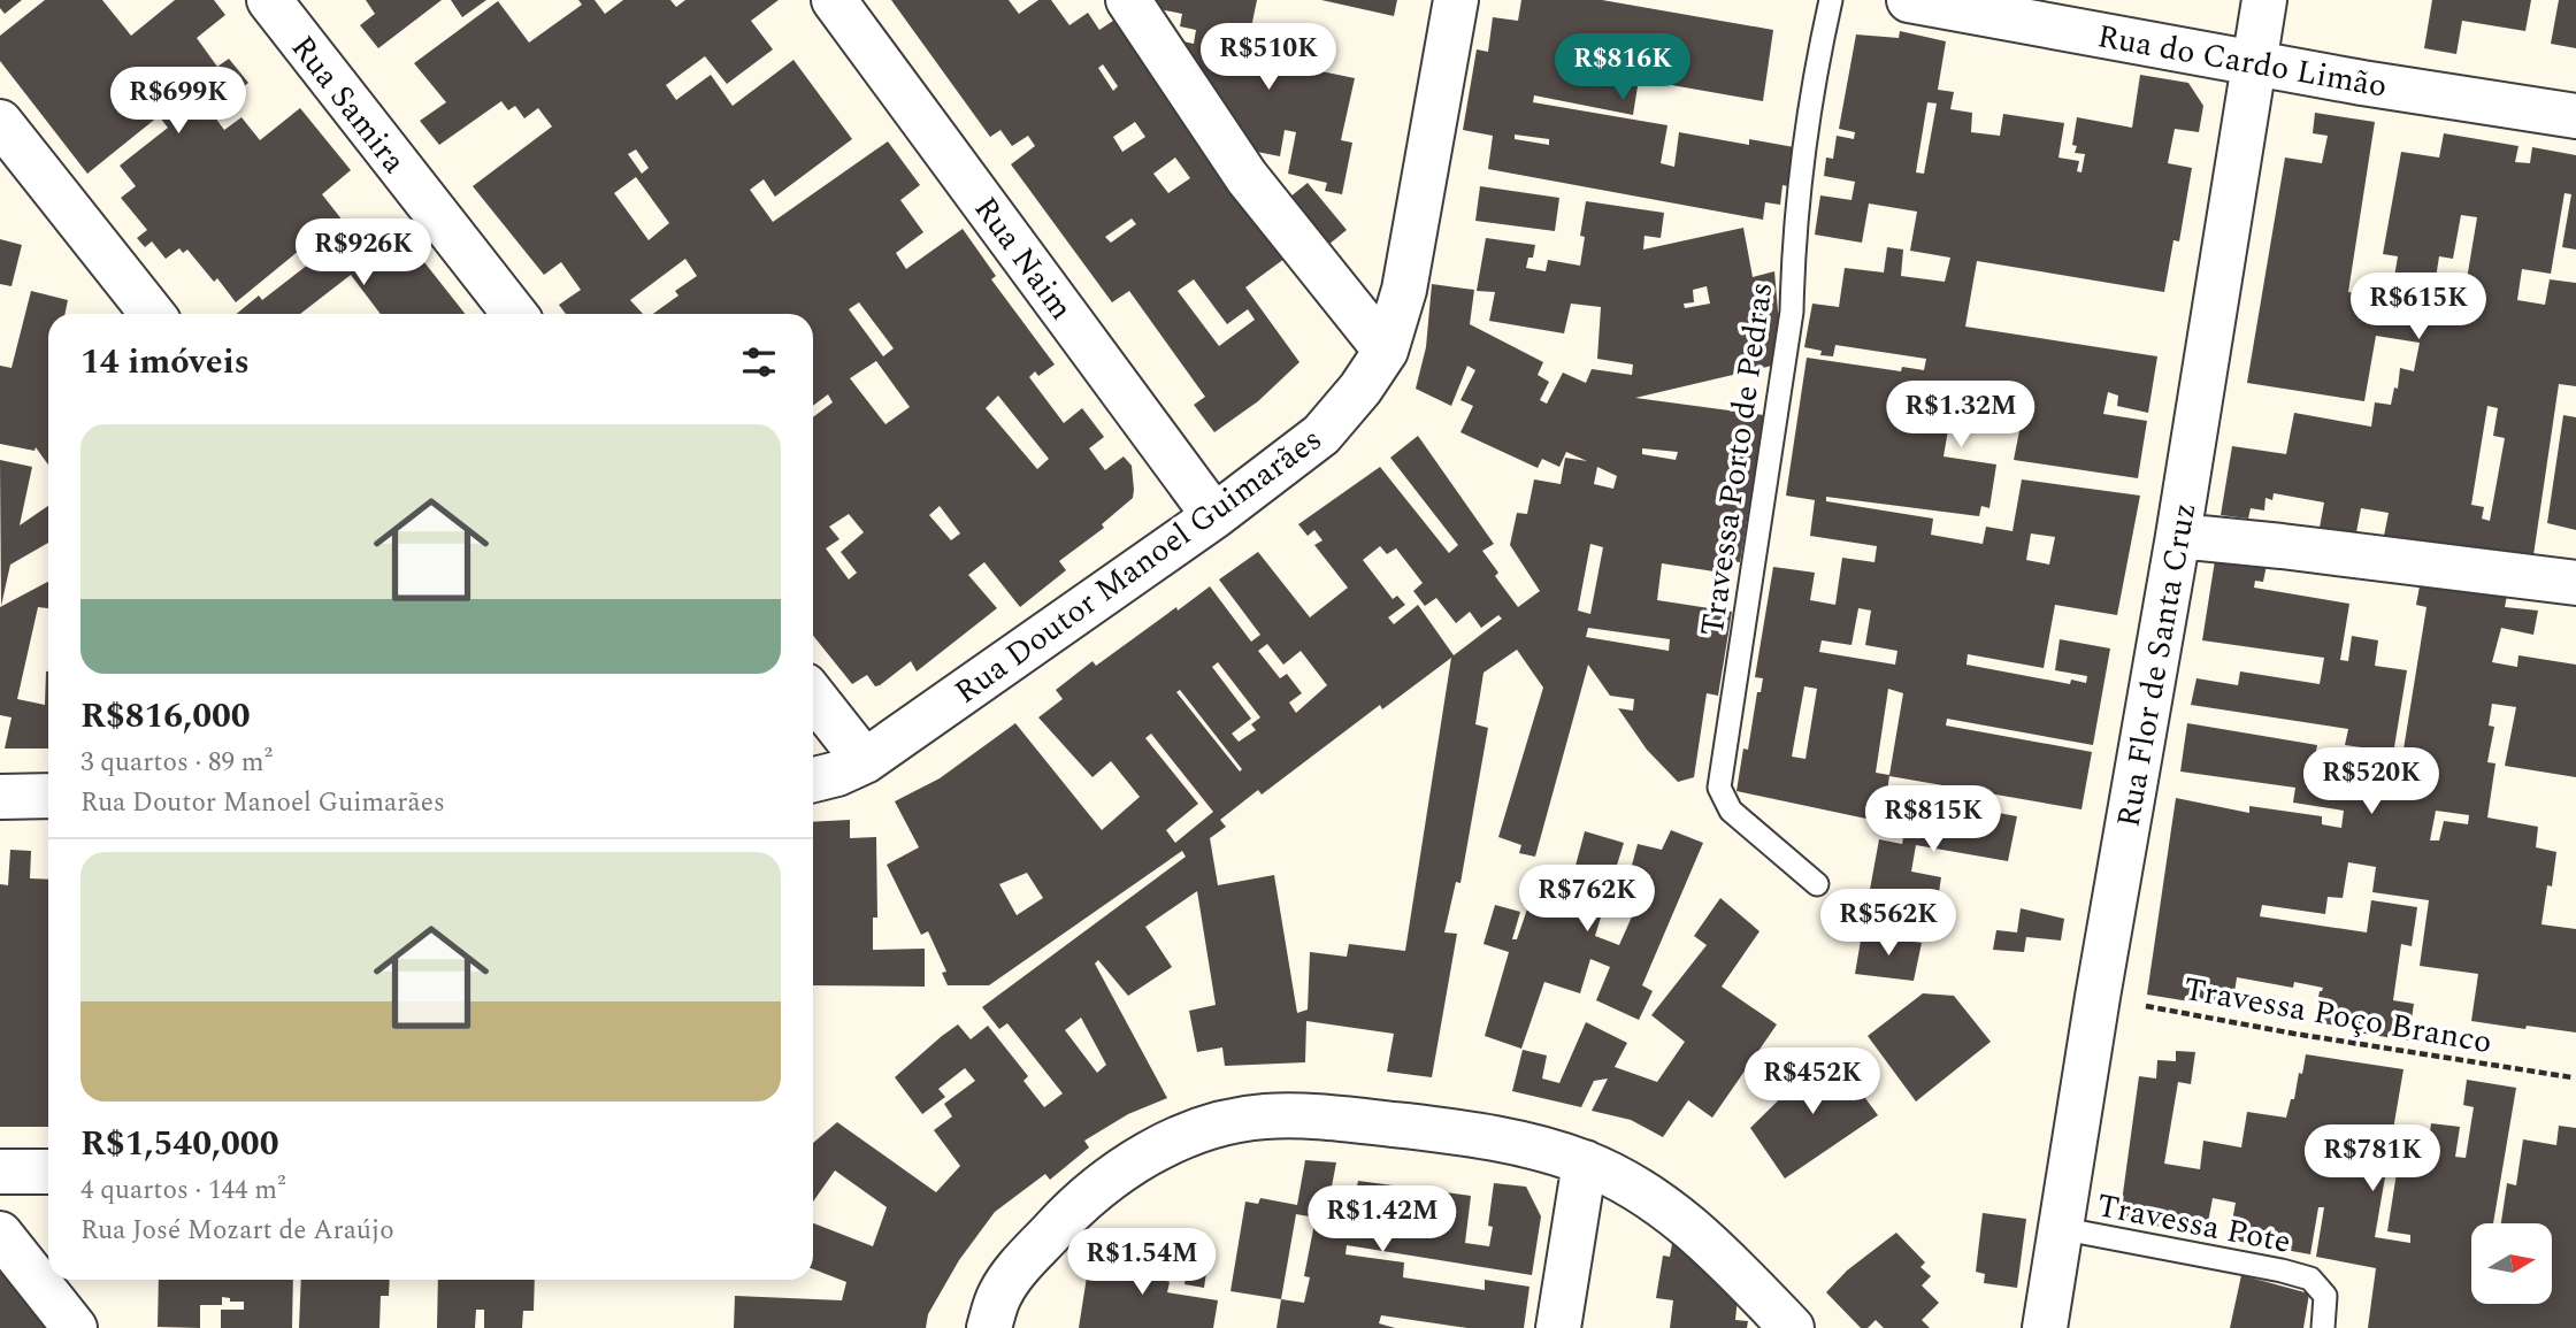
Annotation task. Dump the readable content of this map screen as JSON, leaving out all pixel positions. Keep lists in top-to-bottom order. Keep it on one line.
{"streets":{"street":["Rua do Cardo Limão","Rua Samira","Rua Naim","Rua Doutor Manoel Guimarães","Rua Flor de Santa Cruz"],"lane":["Travessa Porto de Pedras","Travessa Pote"],"path":["Travessa Poço Branco"]},"crossings":[["Rua do Cardo Limão","Rua Flor de Santa Cruz"],["Rua Naim","Rua Doutor Manoel Guimarães"],["Rua Flor de Santa Cruz","Travessa Poço Branco"],["Rua Flor de Santa Cruz","Travessa Pote"]],"north":"right","page":{"price":["R$510K","R$816K","R$699K","R$926K","R$615K","R$1.32M","R$520K","R$815K","R$762K","R$562K","R$452K","R$781K","R$1.42M","R$1.54M"],"heading":"14 imóveis","list":[{"name":"R$816,000","note":"3 quartos · 89 m² · Rua Doutor Manoel Guimarães"},{"name":"R$1,540,000","note":"4 quartos · 144 m² · Rua José Mozart de Araújo"}]}}
